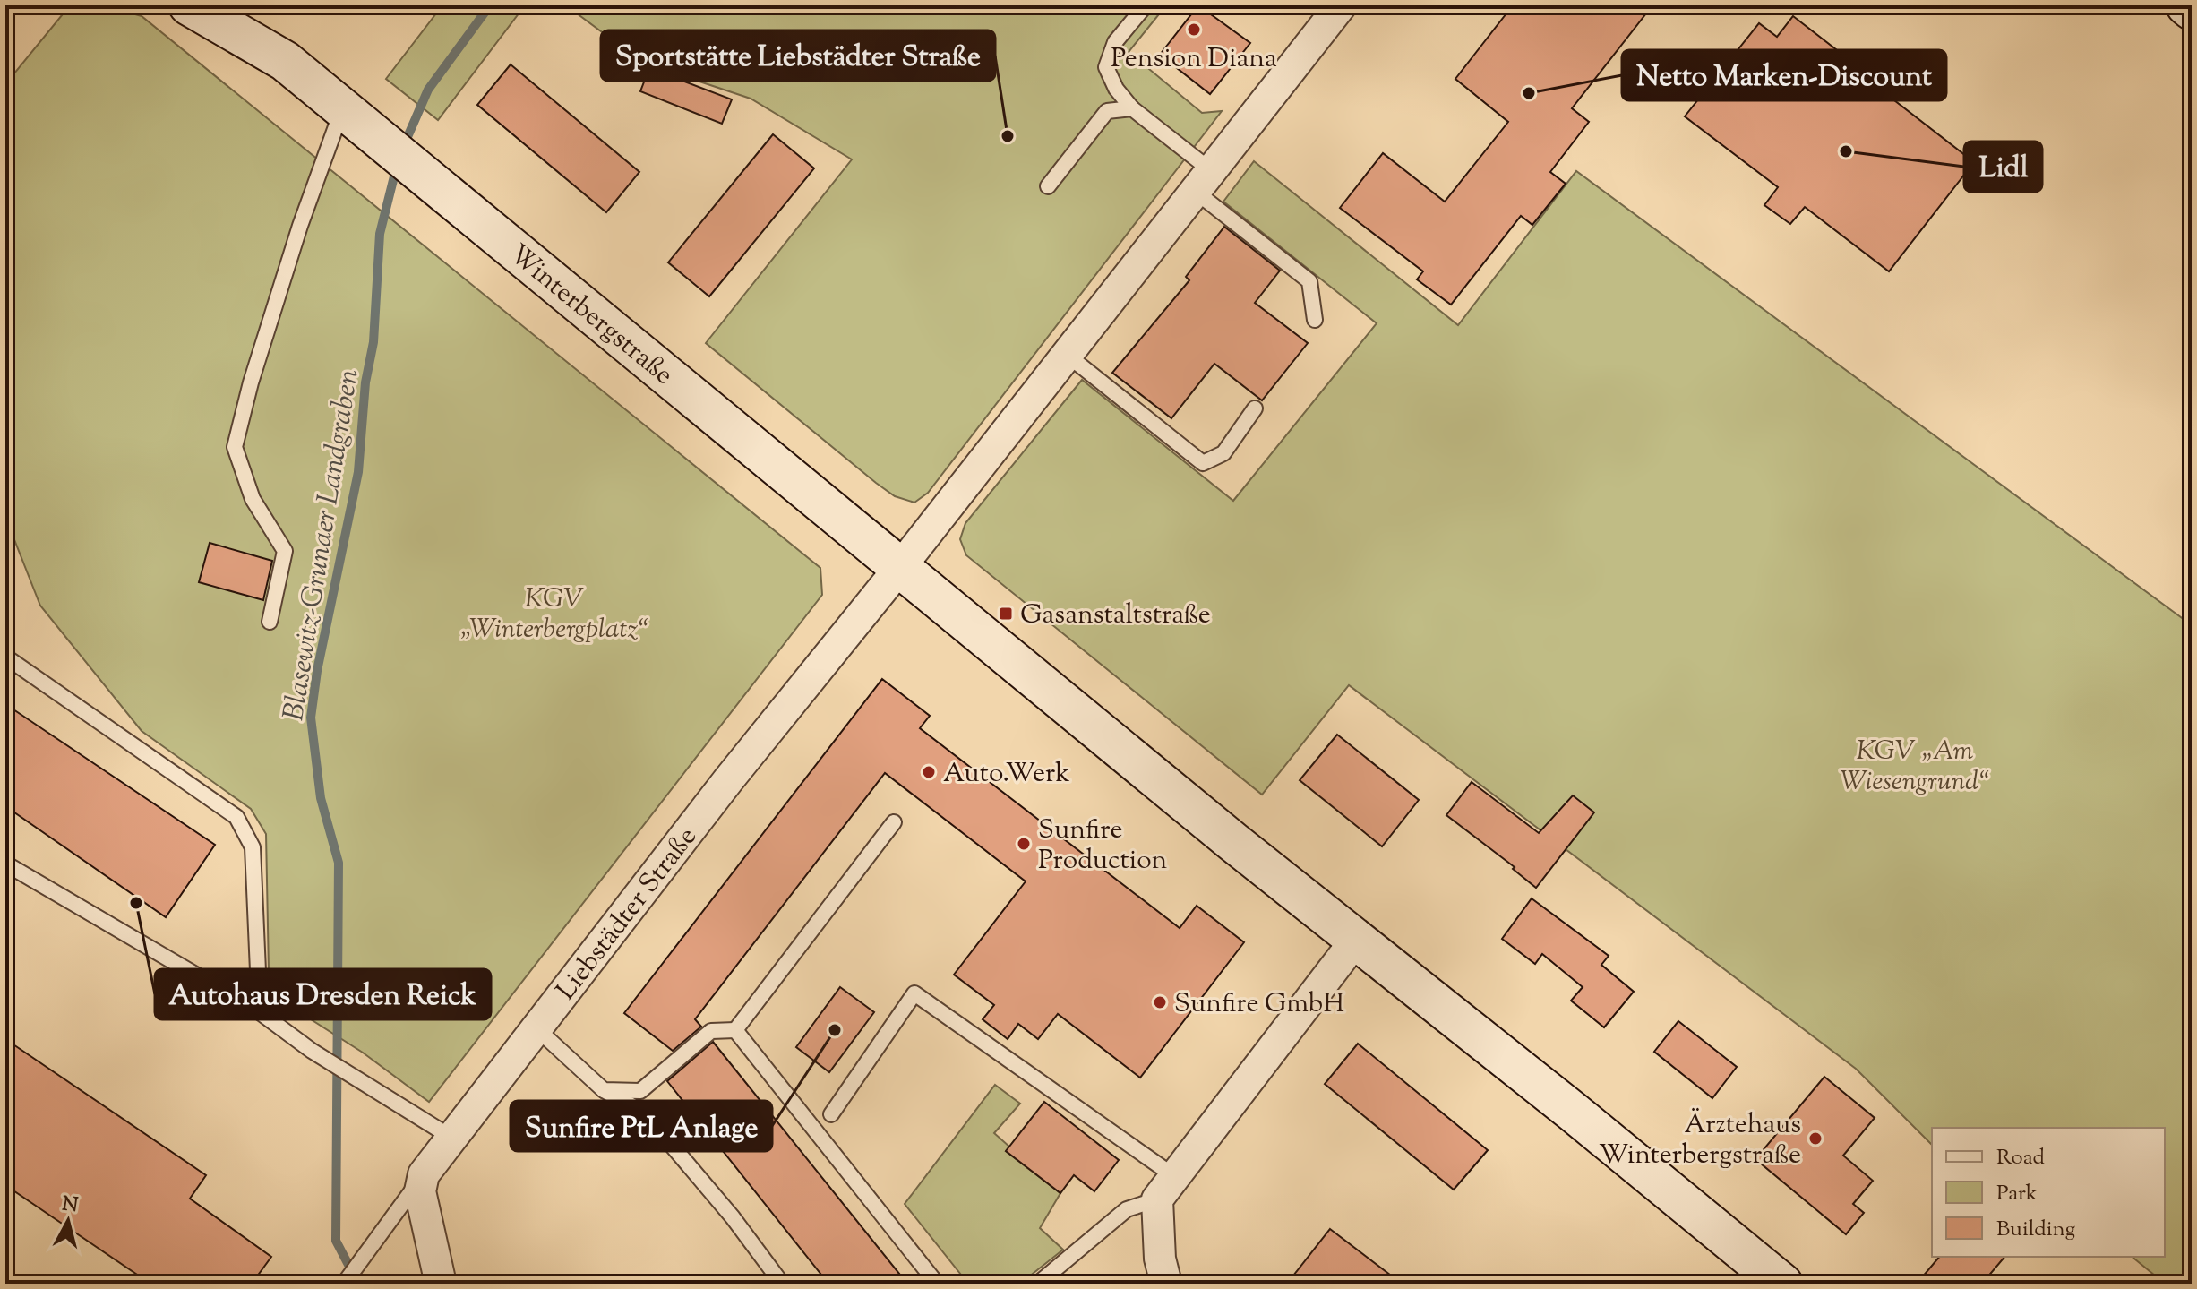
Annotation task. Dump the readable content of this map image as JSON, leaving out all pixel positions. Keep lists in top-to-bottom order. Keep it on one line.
{"streets":{"main road":["Winterbergstraße"],"street":["Liebstädter Straße"]},"crossings":[["Winterbergstraße","Liebstädter Straße"]],"water":["Blasewitz‐Grunaer Landgraben"],"parks":["KGV „Winterbergplatz“","KGV „Am Wiesengrund“"],"places":{"other":["Pension Diana","Netto Marken-Discount","Sportstätte Liebstädter Straße","Lidl","Auto.Werk","Sunfire Production","Autohaus Dresden Reick","Sunfire GmbH","Sunfire PtL Anlage","Ärztehaus Winterbergstraße"],"transit":["Gasanstaltstraße"]},"legend":["Road","Park","Building"],"north":"top"}
